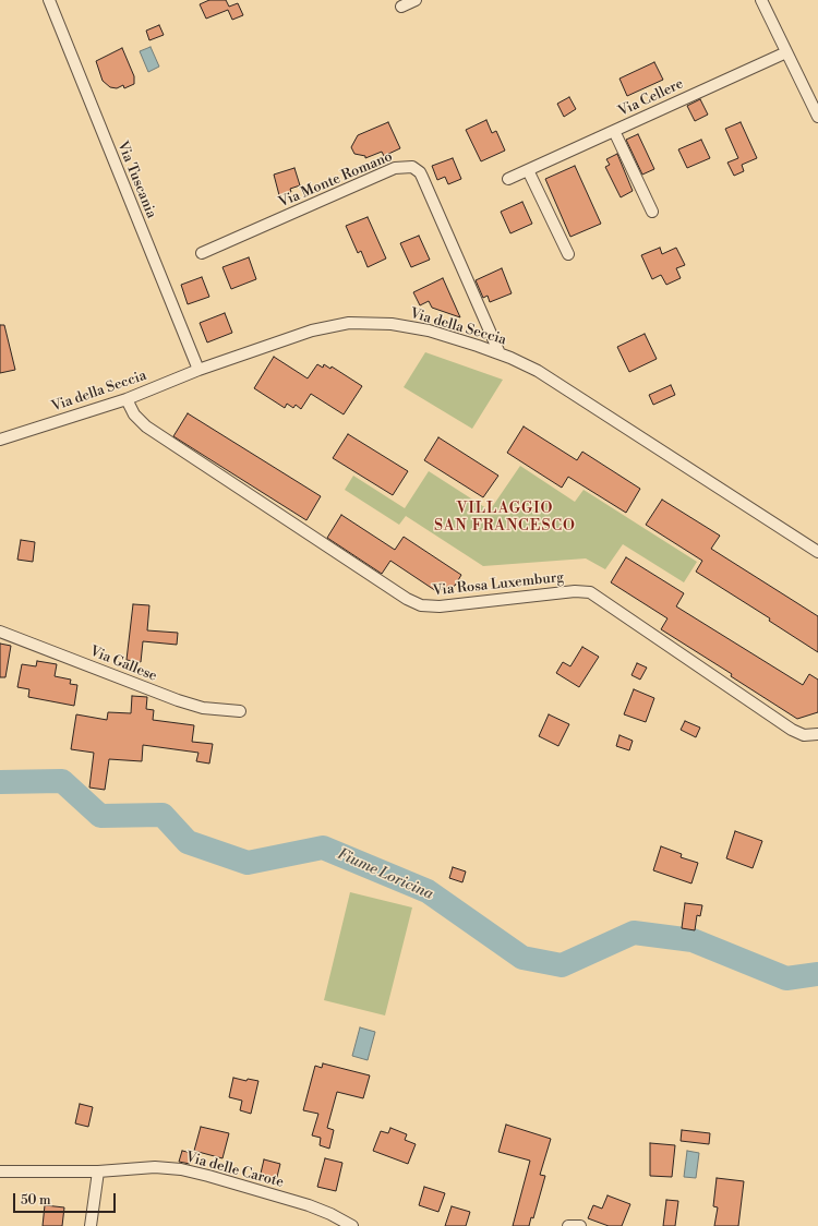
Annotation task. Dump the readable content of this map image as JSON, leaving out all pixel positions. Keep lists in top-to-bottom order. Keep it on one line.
{"streets":{"street":["Via Cellere","Via Tuscania","Via Monte Romano","Via della Seccia","Via Rosa Luxemburg","Via Gallese","Via delle Carote"]},"crossings":[["Via Tuscania","Via della Seccia"],["Via Monte Romano","Via della Seccia"],["Via della Seccia","Via Rosa Luxemburg"]],"districts":["VILLAGGIO SAN FRANCESCO"],"water":["Fiume Loricina"],"scale_bar":"50 m"}
